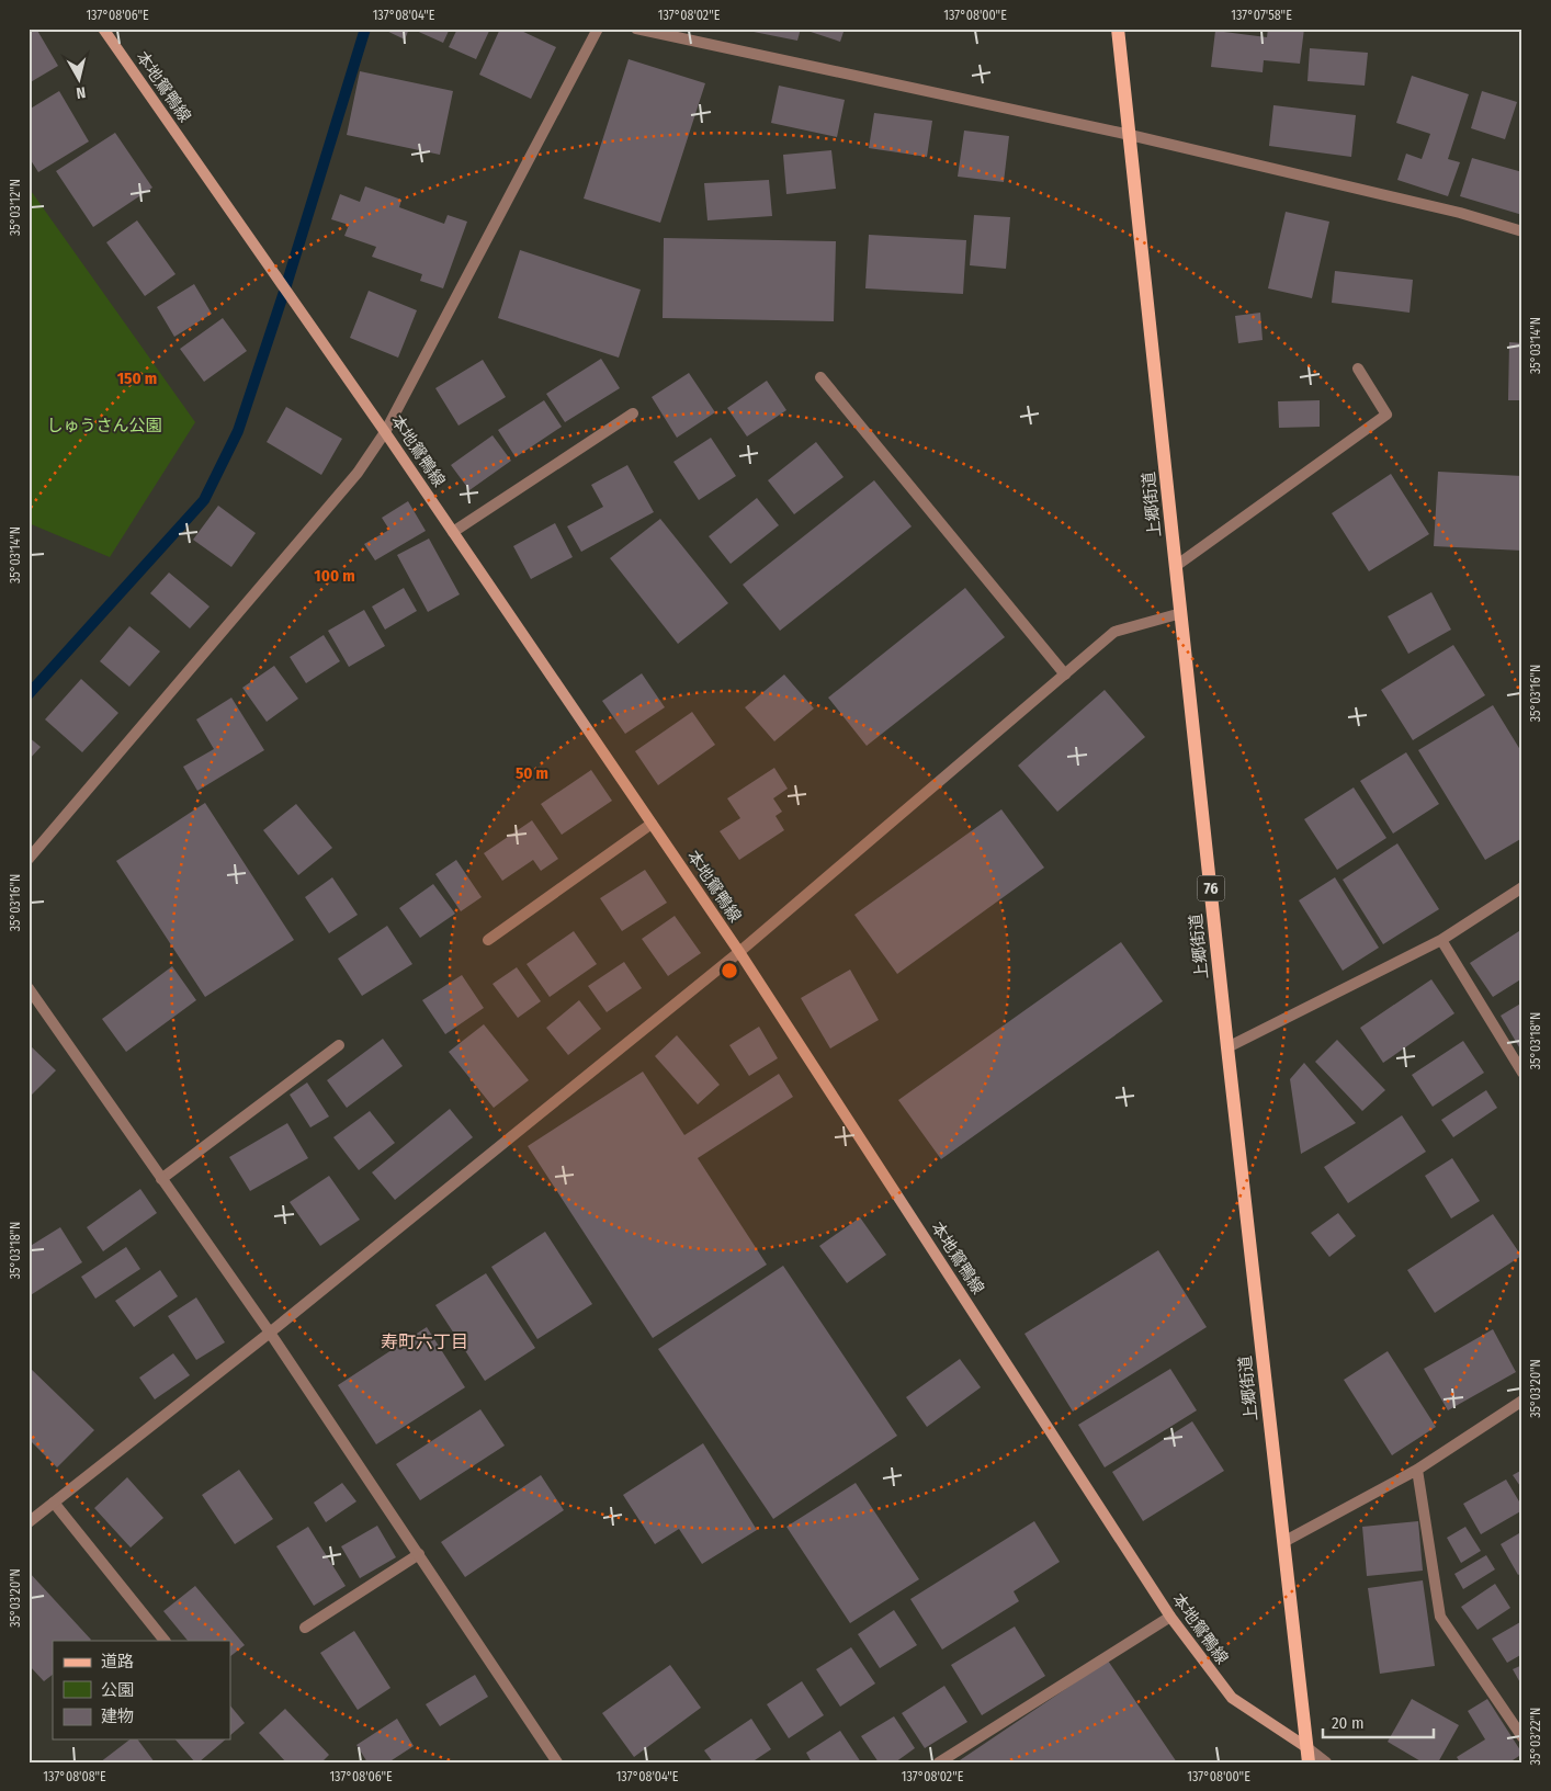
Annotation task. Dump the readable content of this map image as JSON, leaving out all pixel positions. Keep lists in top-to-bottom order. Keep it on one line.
{"streets":{"main road":["本地鴛鴨線","上郷街道","76"]},"crossings":[["本地鴛鴨線","上郷街道"]],"districts":["寿町六丁目"],"parks":["しゅうさん公園"],"legend":["道路","公園","建物"],"scale_bar":"20 m","north":"bottom","coordinates":["137°08'06\"E","137°08'04\"E","137°08'02\"E","137°08'00\"E","137°07'58\"E","35°03'12\"N","35°03'14\"N","35°03'16\"N","35°03'18\"N","35°03'20\"N","35°03'22\"N","137°08'08\"E"],"rings":["150 m","100 m","50 m"]}
